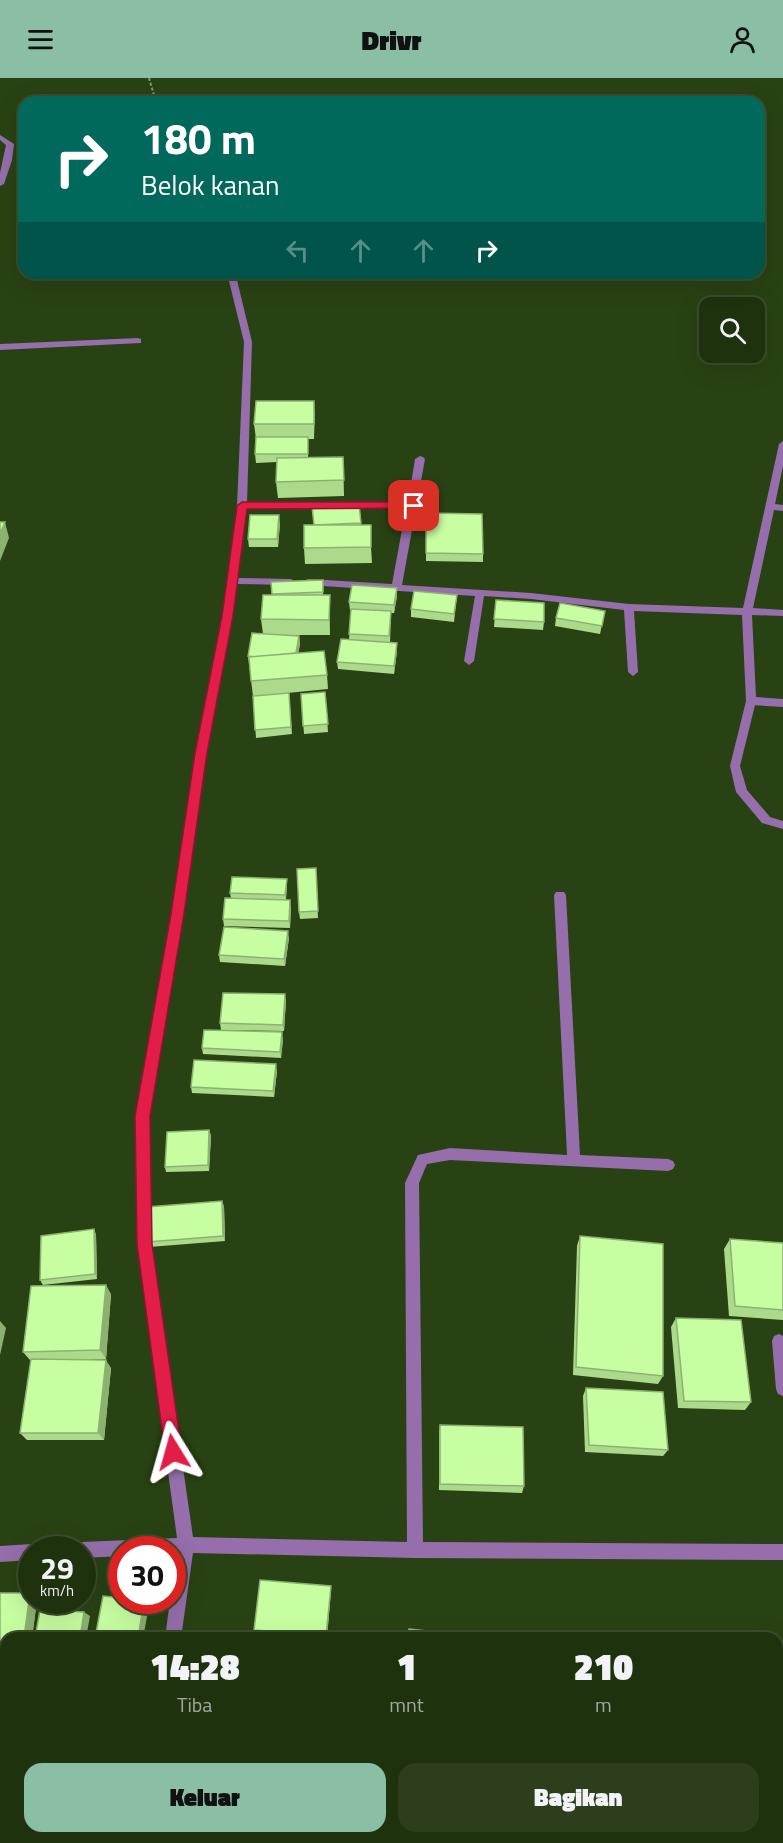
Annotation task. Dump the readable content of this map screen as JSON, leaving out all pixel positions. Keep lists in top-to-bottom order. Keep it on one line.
{"page":{"header":"Drivr","turn":["180 m","Belok kanan"],"speed":"29 km/h","limit":"30","eta":["14:28","Tiba","1","mnt","210","m"],"buttons":["Keluar","Bagikan"]}}
